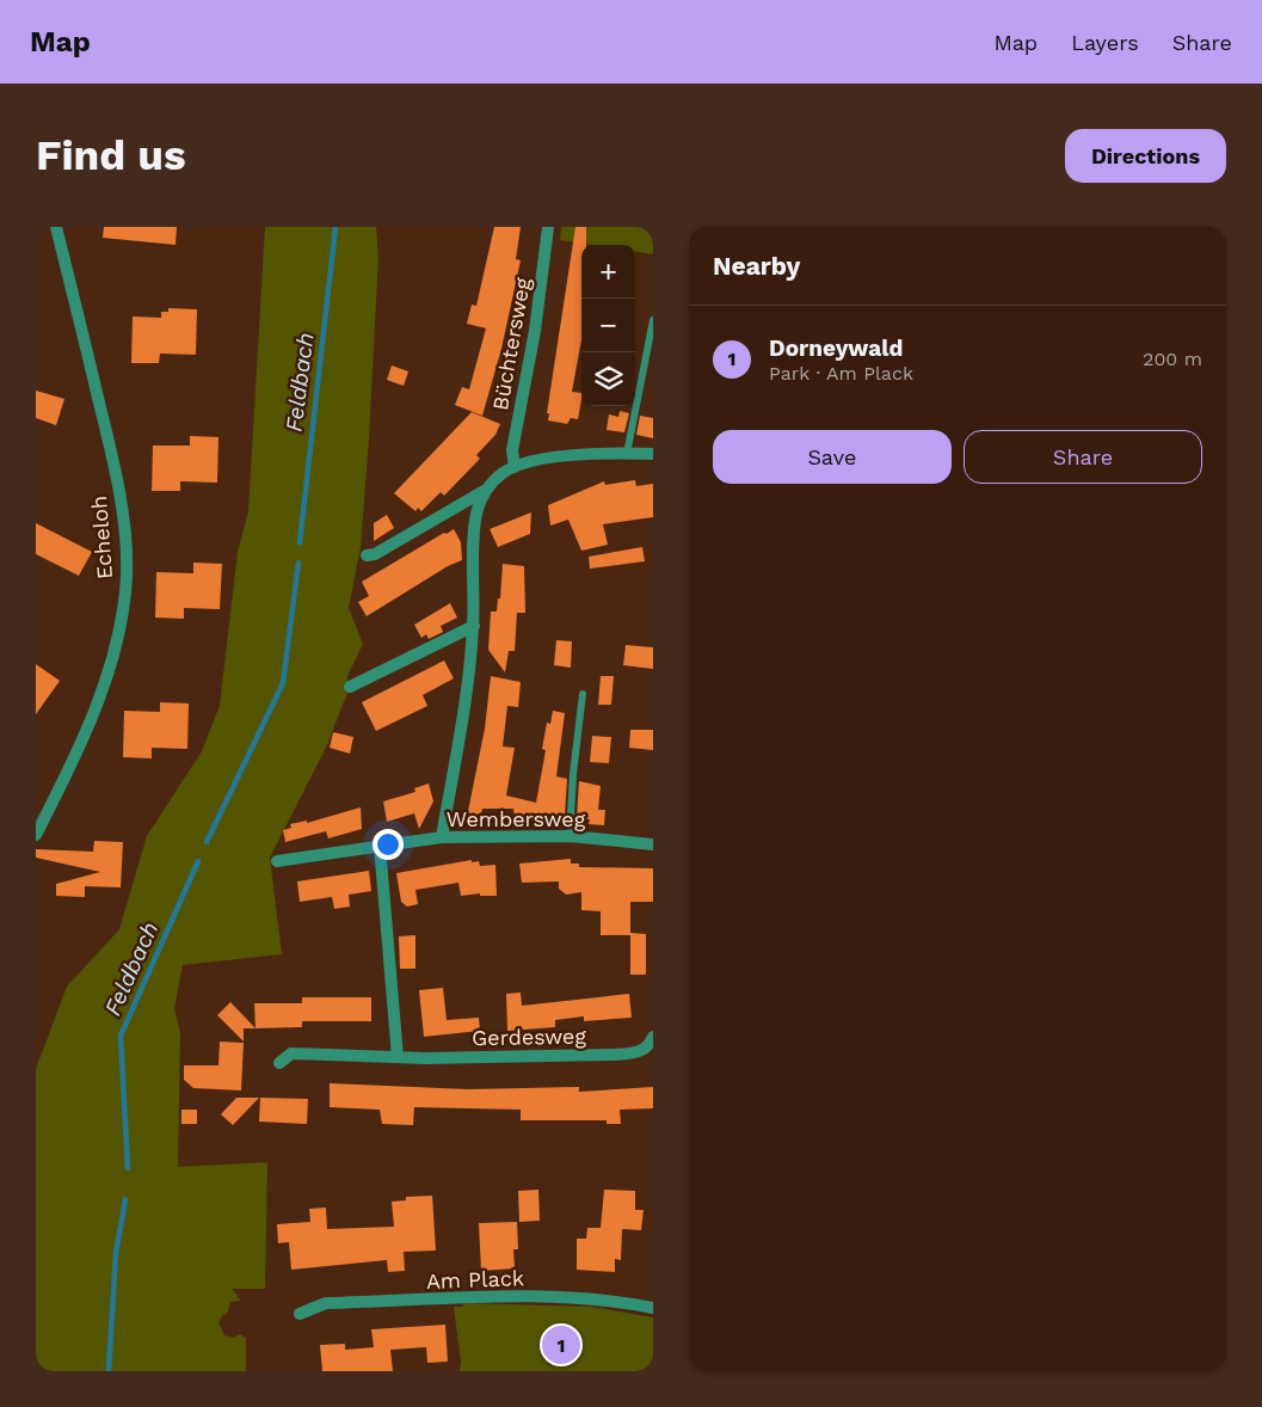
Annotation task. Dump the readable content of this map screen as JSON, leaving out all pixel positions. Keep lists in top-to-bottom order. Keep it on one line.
{"streets":{"street":["Büchtersweg","Echeloh","Wembersweg","Gerdesweg","Am Plack"]},"water":["Feldbach"],"page":{"header":"Map","nav":["Map","Layers","Share"],"buttons":["Directions",["Save","Share"]],"title":"Find us","heading":"Nearby","map_buttons":["+","−"],"list":[{"mark":"1","name":"Dorneywald","note":"Park · Am Plack","value":"200 m"}],"pins":"1"}}
